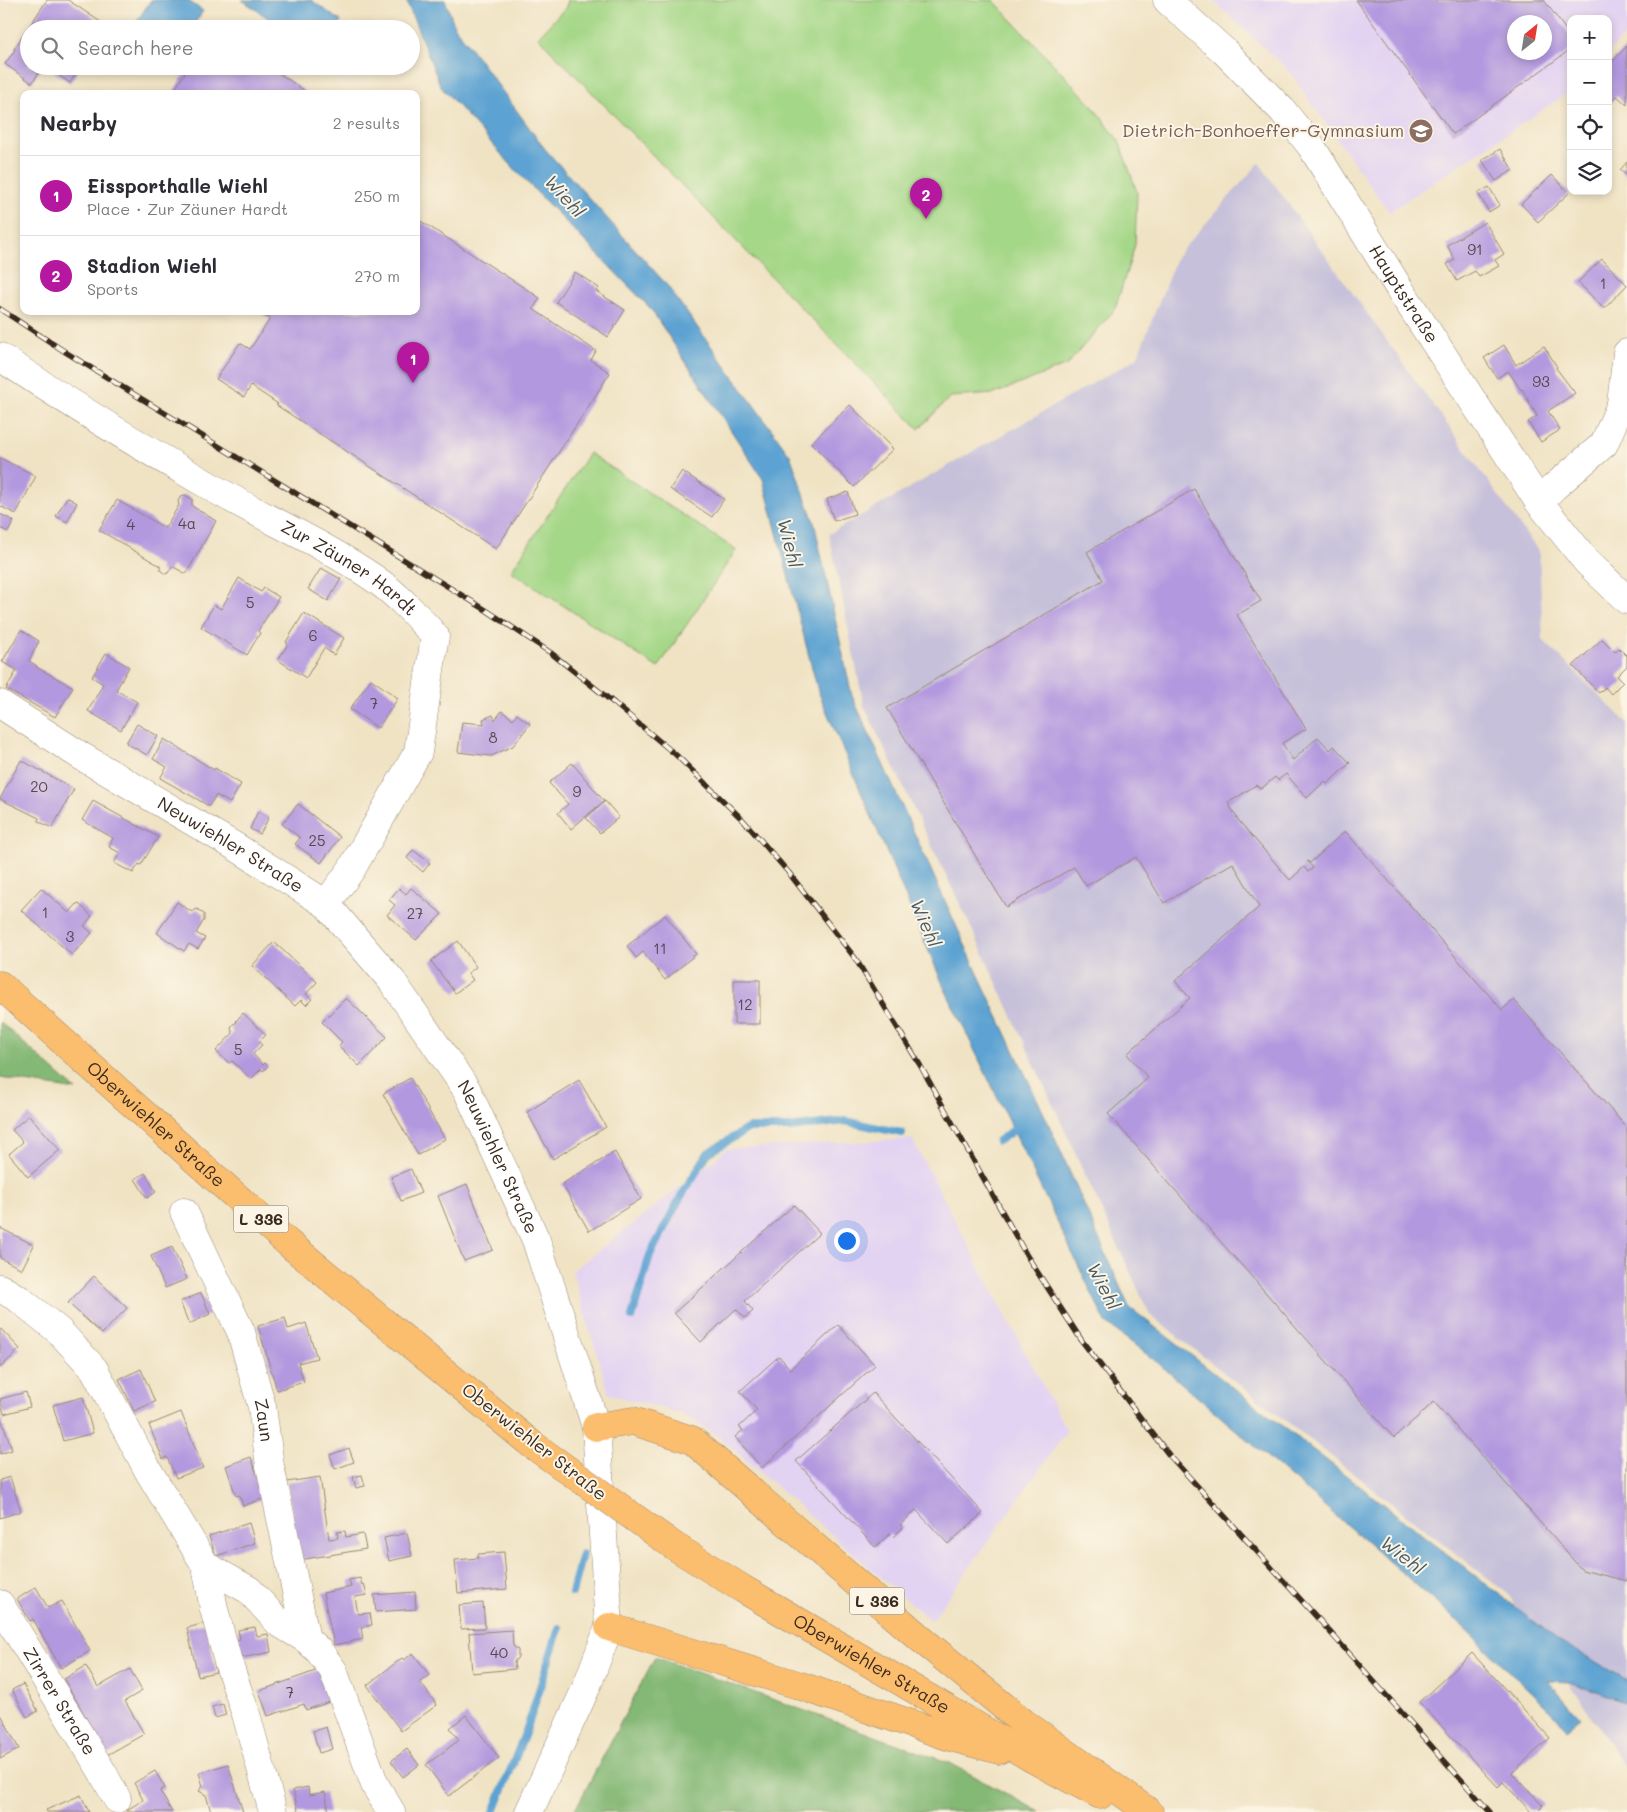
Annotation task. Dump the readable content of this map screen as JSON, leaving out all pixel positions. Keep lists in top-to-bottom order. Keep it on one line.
{"streets":{"main road":["Oberwiehler Straße","L 336"],"street":["Hauptstraße","Zur Zäuner Hardt","Neuwiehler Straße","Zaun","Zirrer Straße"]},"crossings":[["Zur Zäuner Hardt","Neuwiehler Straße"],["Neuwiehler Straße","L 336"],["Oberwiehler Straße","L 336"]],"water":["Wiehl"],"places":{"school or university":["Dietrich-Bonhoeffer-Gymnasium"]},"house_numbers":["91","1","93","4a","4","5","6","7","8","20","9","25","1","27","3","11","12","5","40","7"],"north":"top right","page":{"map_buttons":["+","−"],"search":"Search here","heading":["Nearby","2 results"],"list":[{"mark":"1","name":"Eissporthalle Wiehl","note":"Place · Zur Zäuner Hardt","value":"250 m"},{"mark":"2","name":"Stadion Wiehl","note":"Sports","value":"270 m"}],"pins":["2","1"]}}
